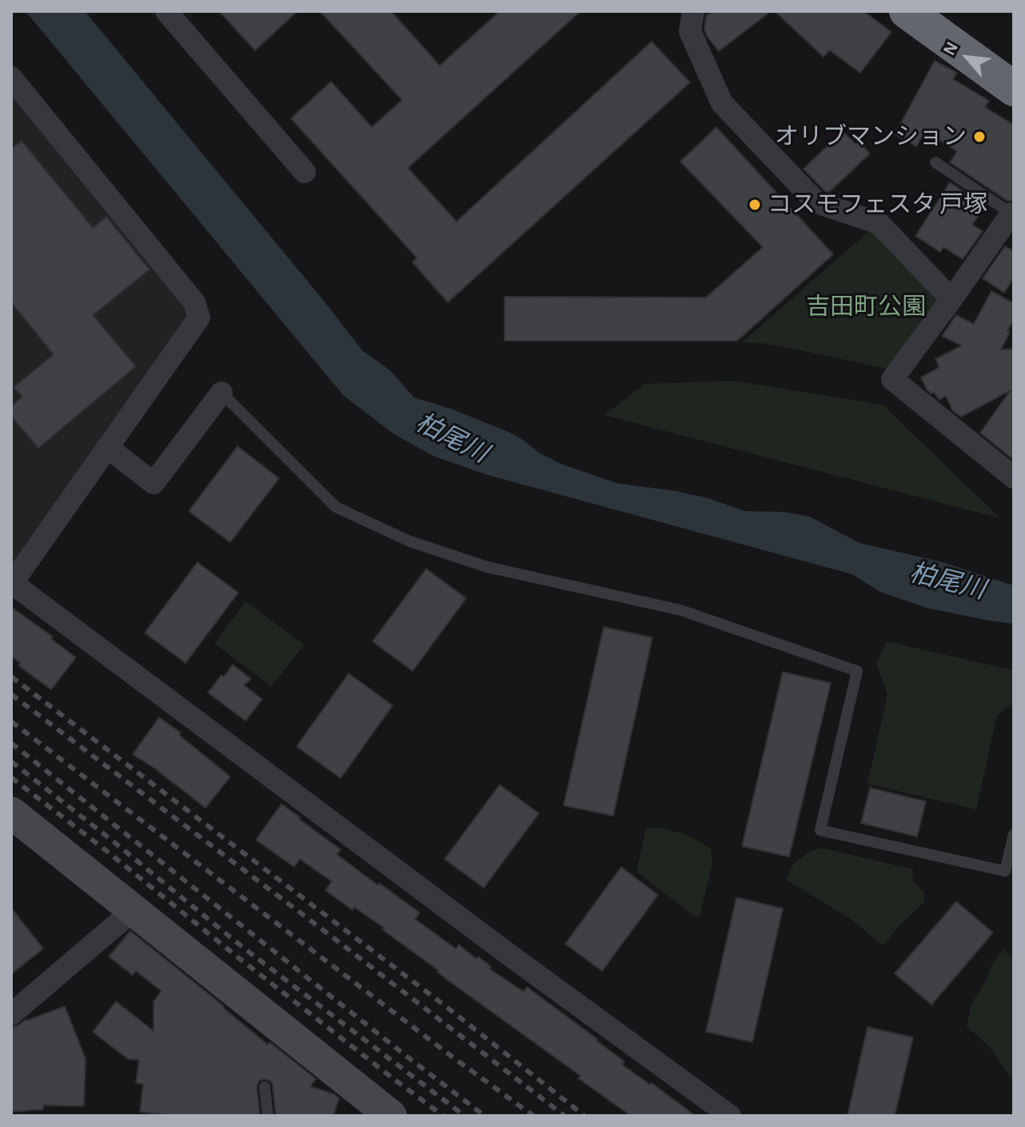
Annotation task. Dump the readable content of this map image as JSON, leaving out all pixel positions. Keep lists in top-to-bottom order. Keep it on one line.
{"water":["柏尾川"],"parks":["吉田町公園"],"places":["オリブマンション","コスモフェスタ 戸塚"],"north":"top left"}
